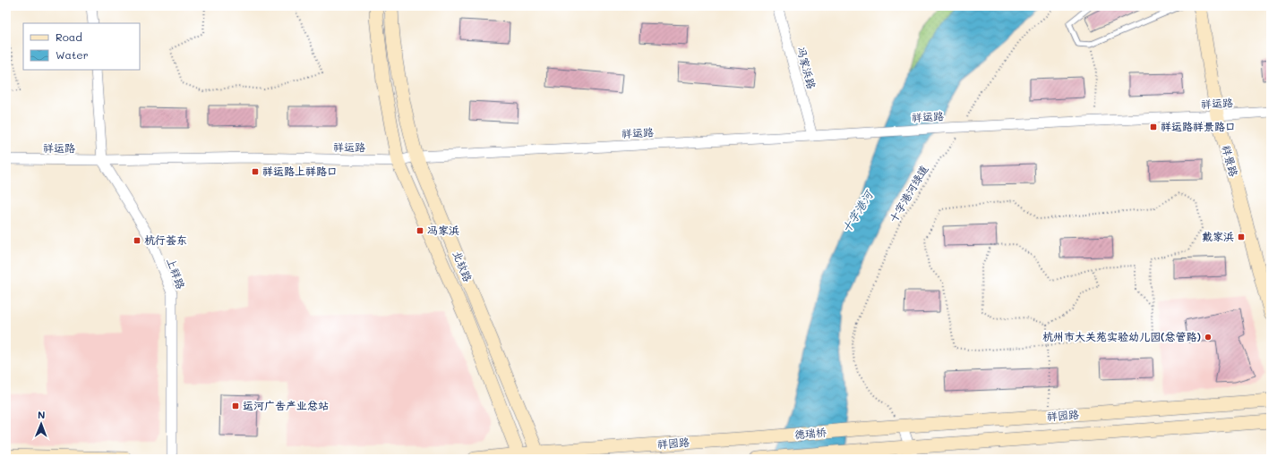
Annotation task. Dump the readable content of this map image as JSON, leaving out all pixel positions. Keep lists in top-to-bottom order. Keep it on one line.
{"streets":{"main road":["祥景路","北软路","祥园路","德瑞桥"],"street":["冯家浜路","祥运路","上祥路"],"path":["十字港河绿道"]},"crossings":[["冯家浜路","祥运路"],["祥运路","祥景路"],["祥运路","十字港河绿道"],["祥运路","北软路"],["祥运路","上祥路"],["十字港河绿道","祥园路"],["北软路","祥园路"],["祥园路","德瑞桥"]],"water":["十字港河"],"places":{"transit":["祥运路祥景路口","祥运路上祥路口","冯家浜","戴家浜","杭行荟东","运河广告产业总站"],"other":["杭州市大关苑实验幼儿园(总管路)"]},"legend":["Road","Water"],"north":"top"}
